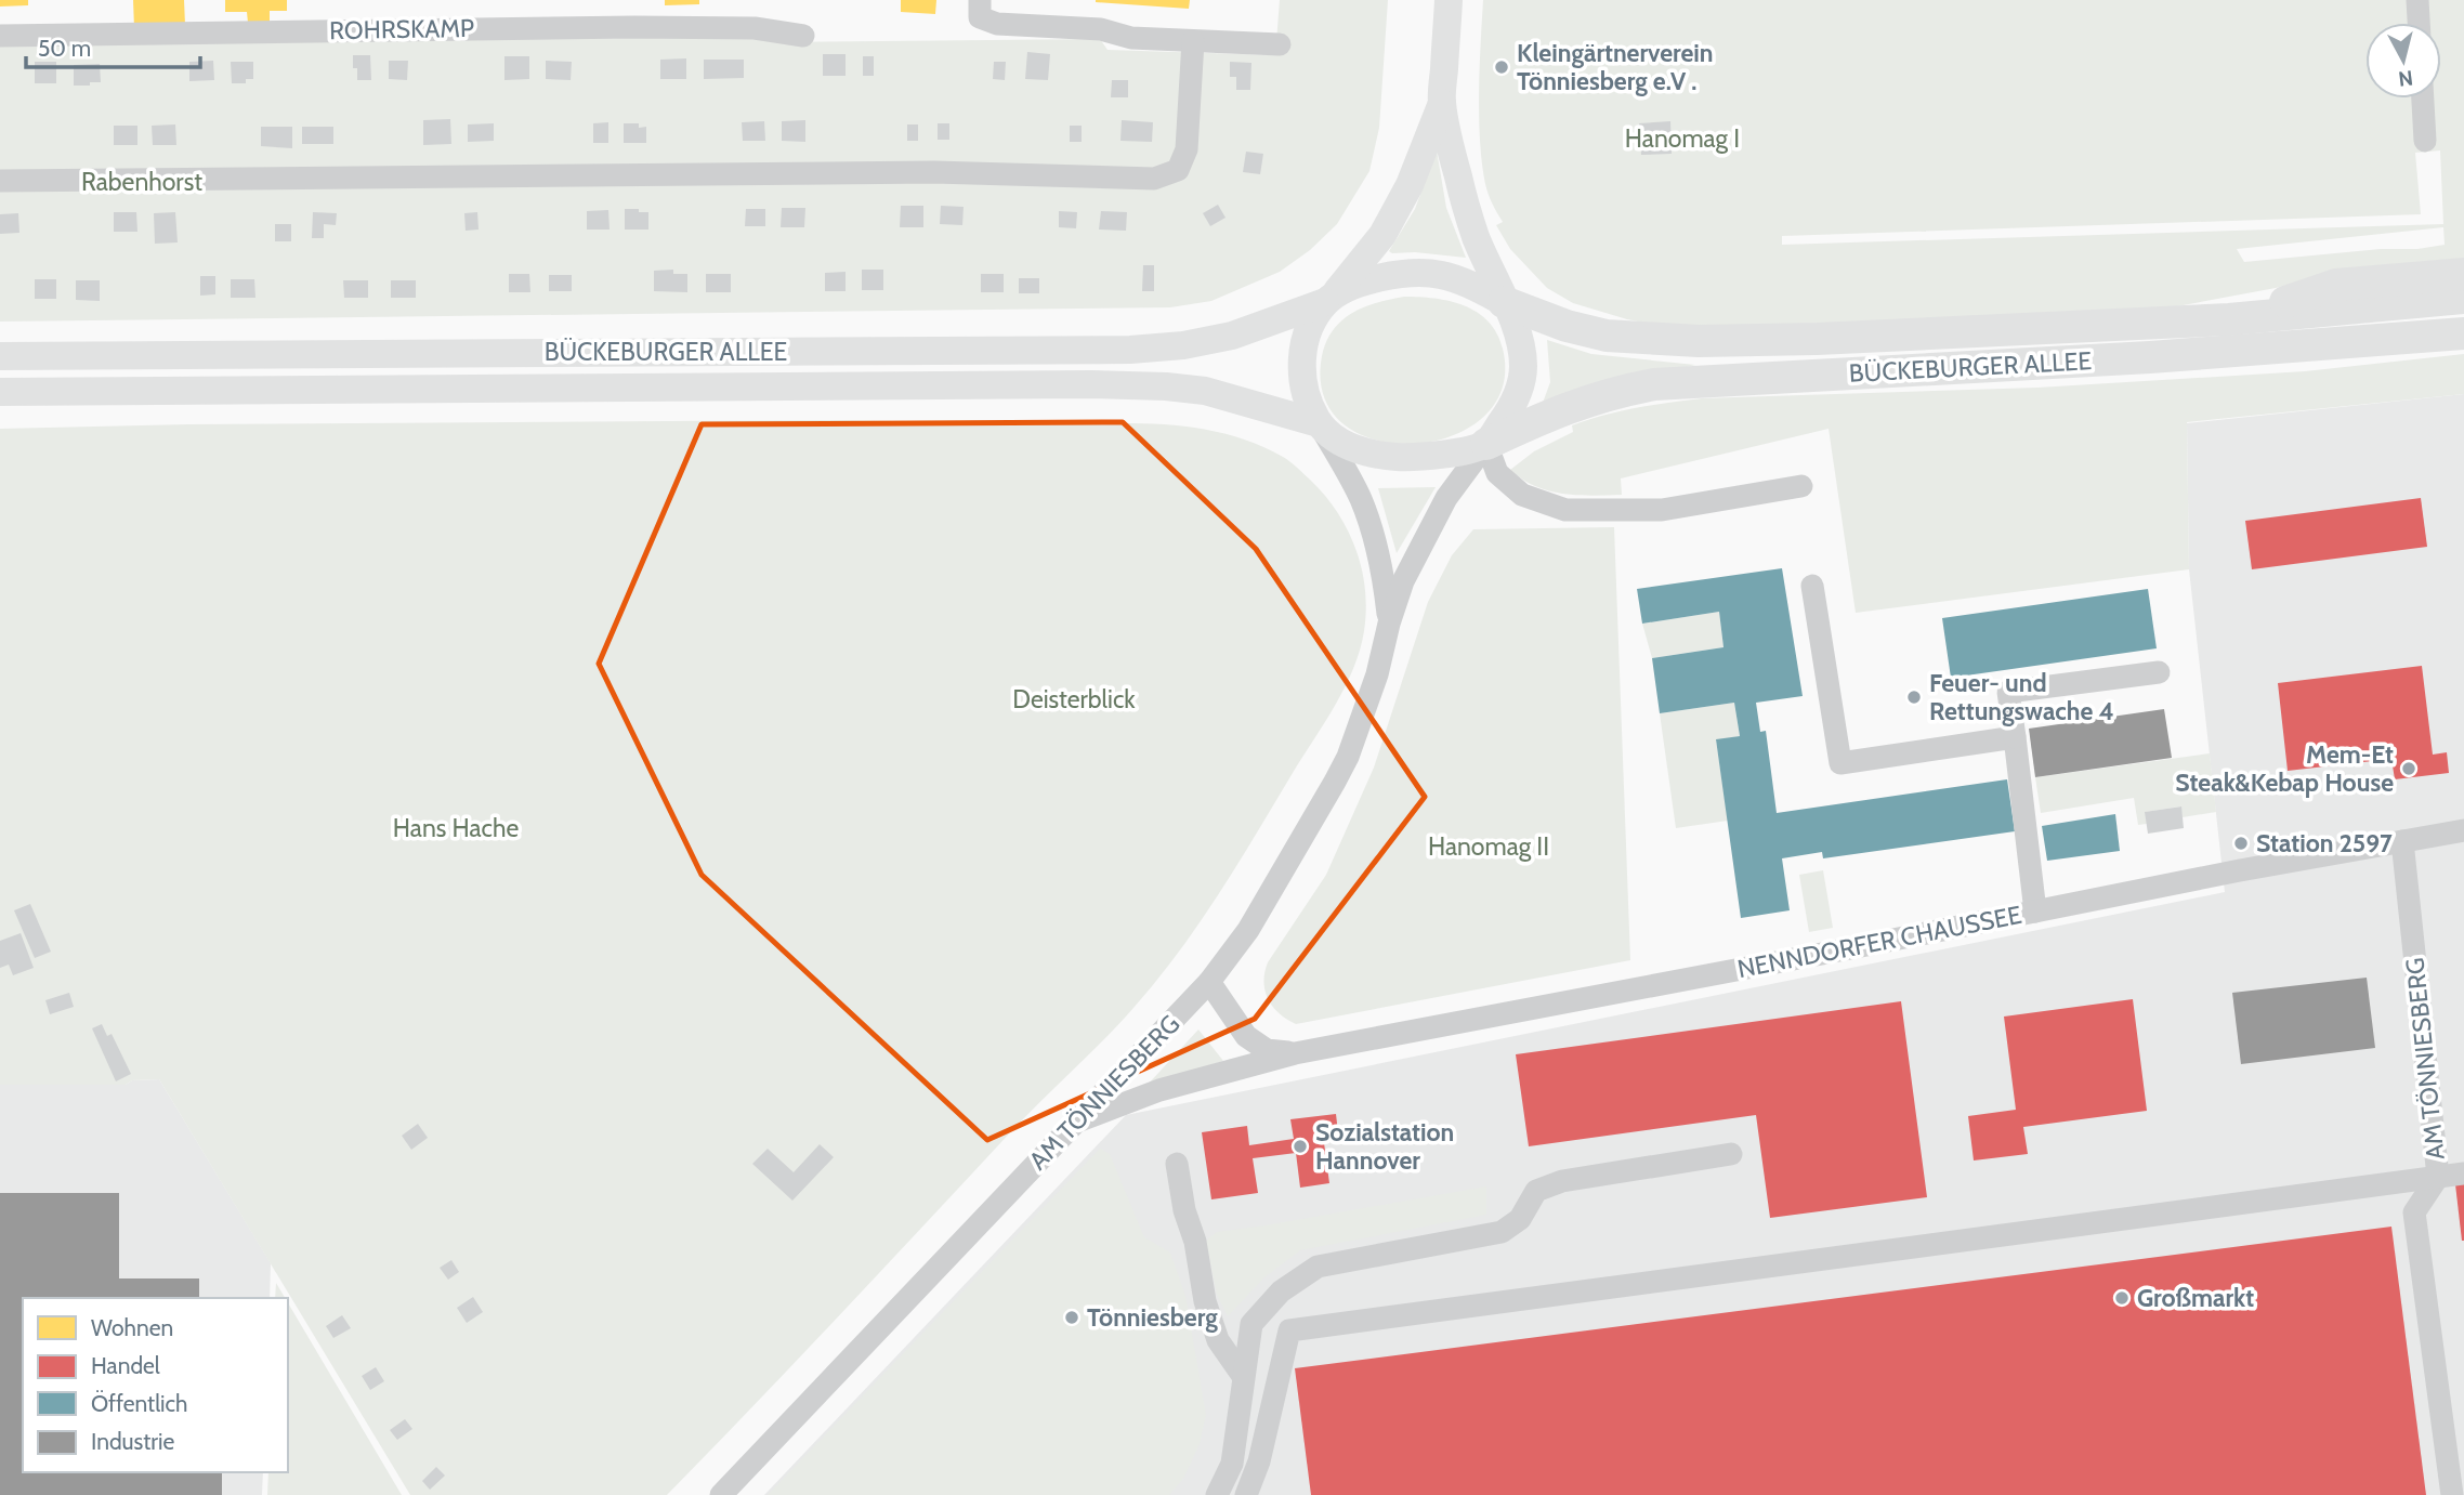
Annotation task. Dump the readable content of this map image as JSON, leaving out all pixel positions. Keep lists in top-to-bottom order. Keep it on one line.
{"streets":{"highway":["BÜCKEBURGER ALLEE"],"street":["ROHRSKAMP","NENNDORFER CHAUSSEE","AM TÖNNIESBERG"]},"crossings":[["BÜCKEBURGER ALLEE","AM TÖNNIESBERG"],["NENNDORFER CHAUSSEE","AM TÖNNIESBERG"]],"parks":["Hanomag I","Rabenhorst","Deisterblick","Hans Hache","Hanomag II"],"places":["Kleingärtnerverein Tönniesberg e.V .","Feuer- und Rettungswache 4","Mem-Et Steak&Kebap House","Station 2597","Sozialstation Hannover","Großmarkt","Tönniesberg"],"legend":["Wohnen","Handel","Öffentlich","Industrie"],"scale_bar":"50 m","north":"bottom"}
